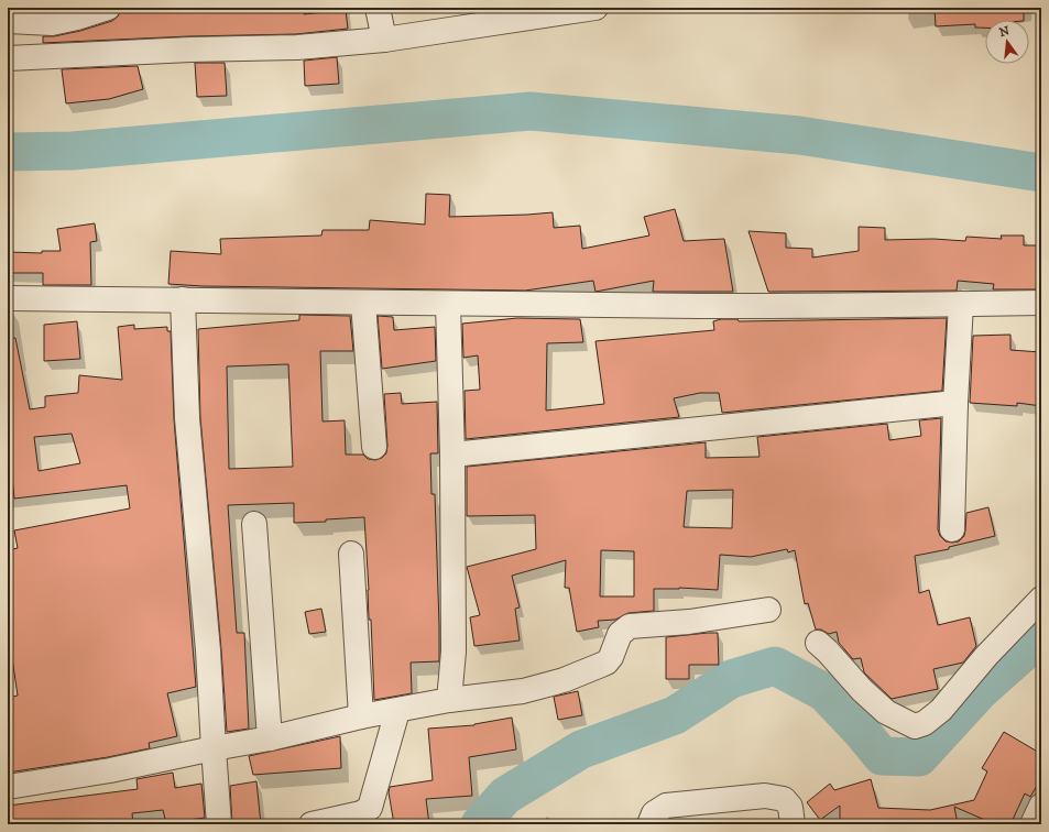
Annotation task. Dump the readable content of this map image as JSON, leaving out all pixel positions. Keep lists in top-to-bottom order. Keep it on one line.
{"north":"top"}
